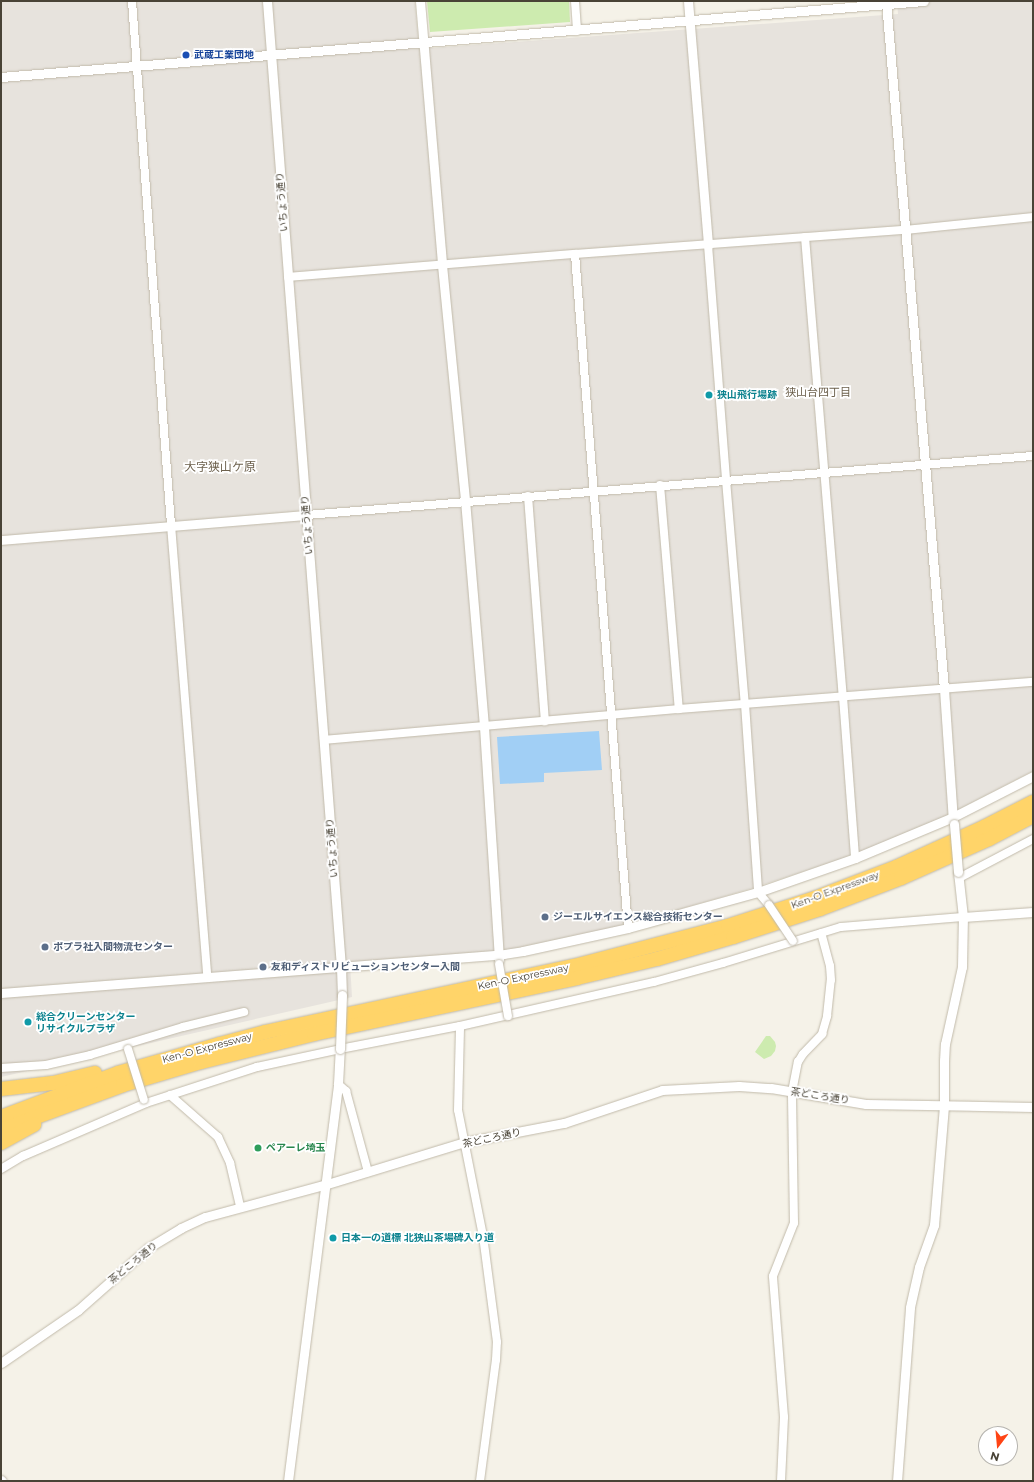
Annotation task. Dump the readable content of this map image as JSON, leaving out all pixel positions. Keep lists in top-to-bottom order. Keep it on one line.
{"streets":{"highway":["Ken-O Expressway"],"street":["いちょう通り","茶どころ通り"]},"crossings":[["いちょう通り","茶どころ通り"]],"districts":["狭山台四丁目","大字狭山ケ原"],"places":["武蔵工業団地","狭山飛行場跡","ジーエルサイエンス総合技術センター","ポプラ社入間物流センター","友和ディストリビューションセンター入間","総合クリーンセンター リサイクルプラザ","ペアーレ埼玉","日本一の道標 北狭山茶場碑入り道"],"north":"bottom"}
